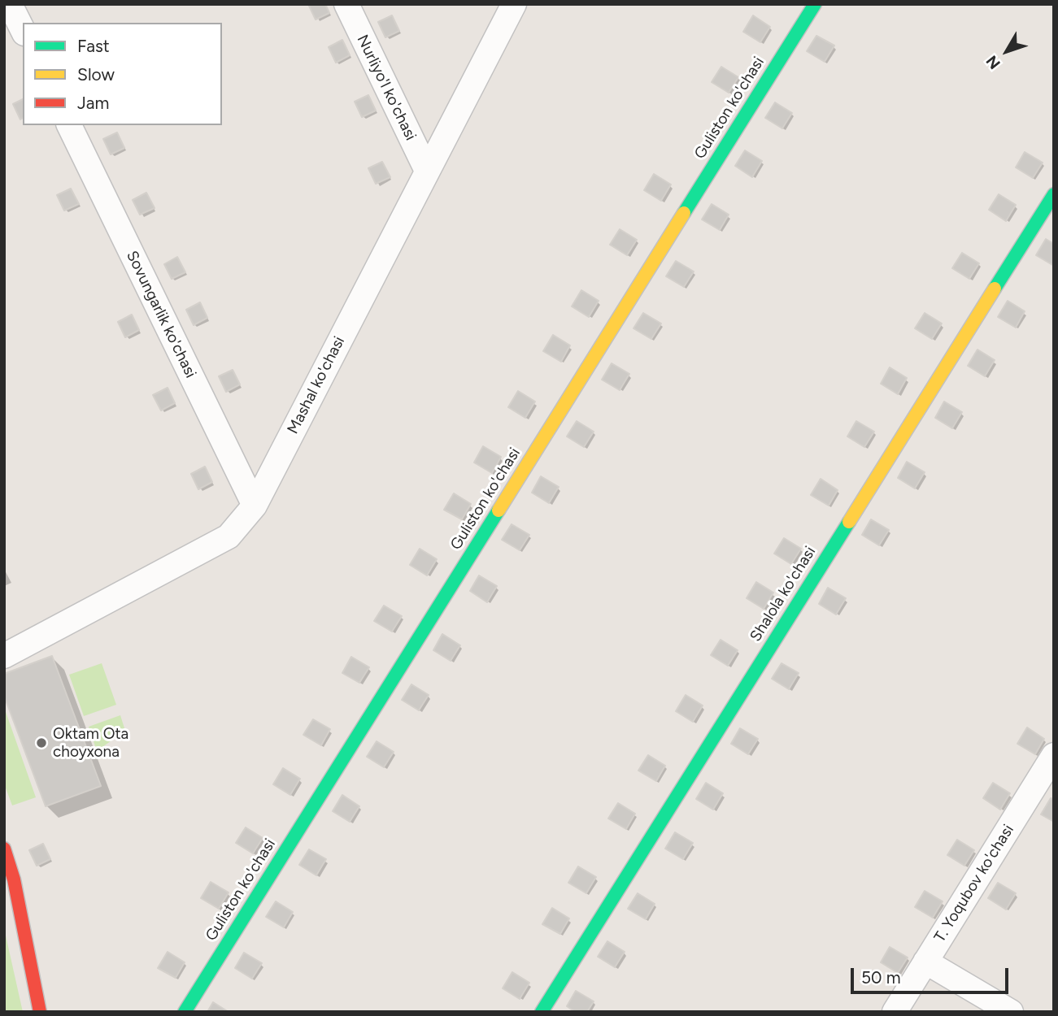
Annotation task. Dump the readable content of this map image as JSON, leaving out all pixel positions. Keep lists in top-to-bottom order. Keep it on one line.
{"streets":{"street":["Nurliyo'l ko'chasi","Guliston ko'chasi","Sovungarlik ko'chasi","Mashal ko'chasi","Shalola ko'chasi","T. Yoqubov ko'chasi"]},"crossings":[["Nurliyo'l ko'chasi","Mashal ko'chasi"],["Sovungarlik ko'chasi","Mashal ko'chasi"]],"places":["Oktam Ota choyxona"],"legend":["Fast","Slow","Jam"],"scale_bar":"50 m","north":"bottom left"}
